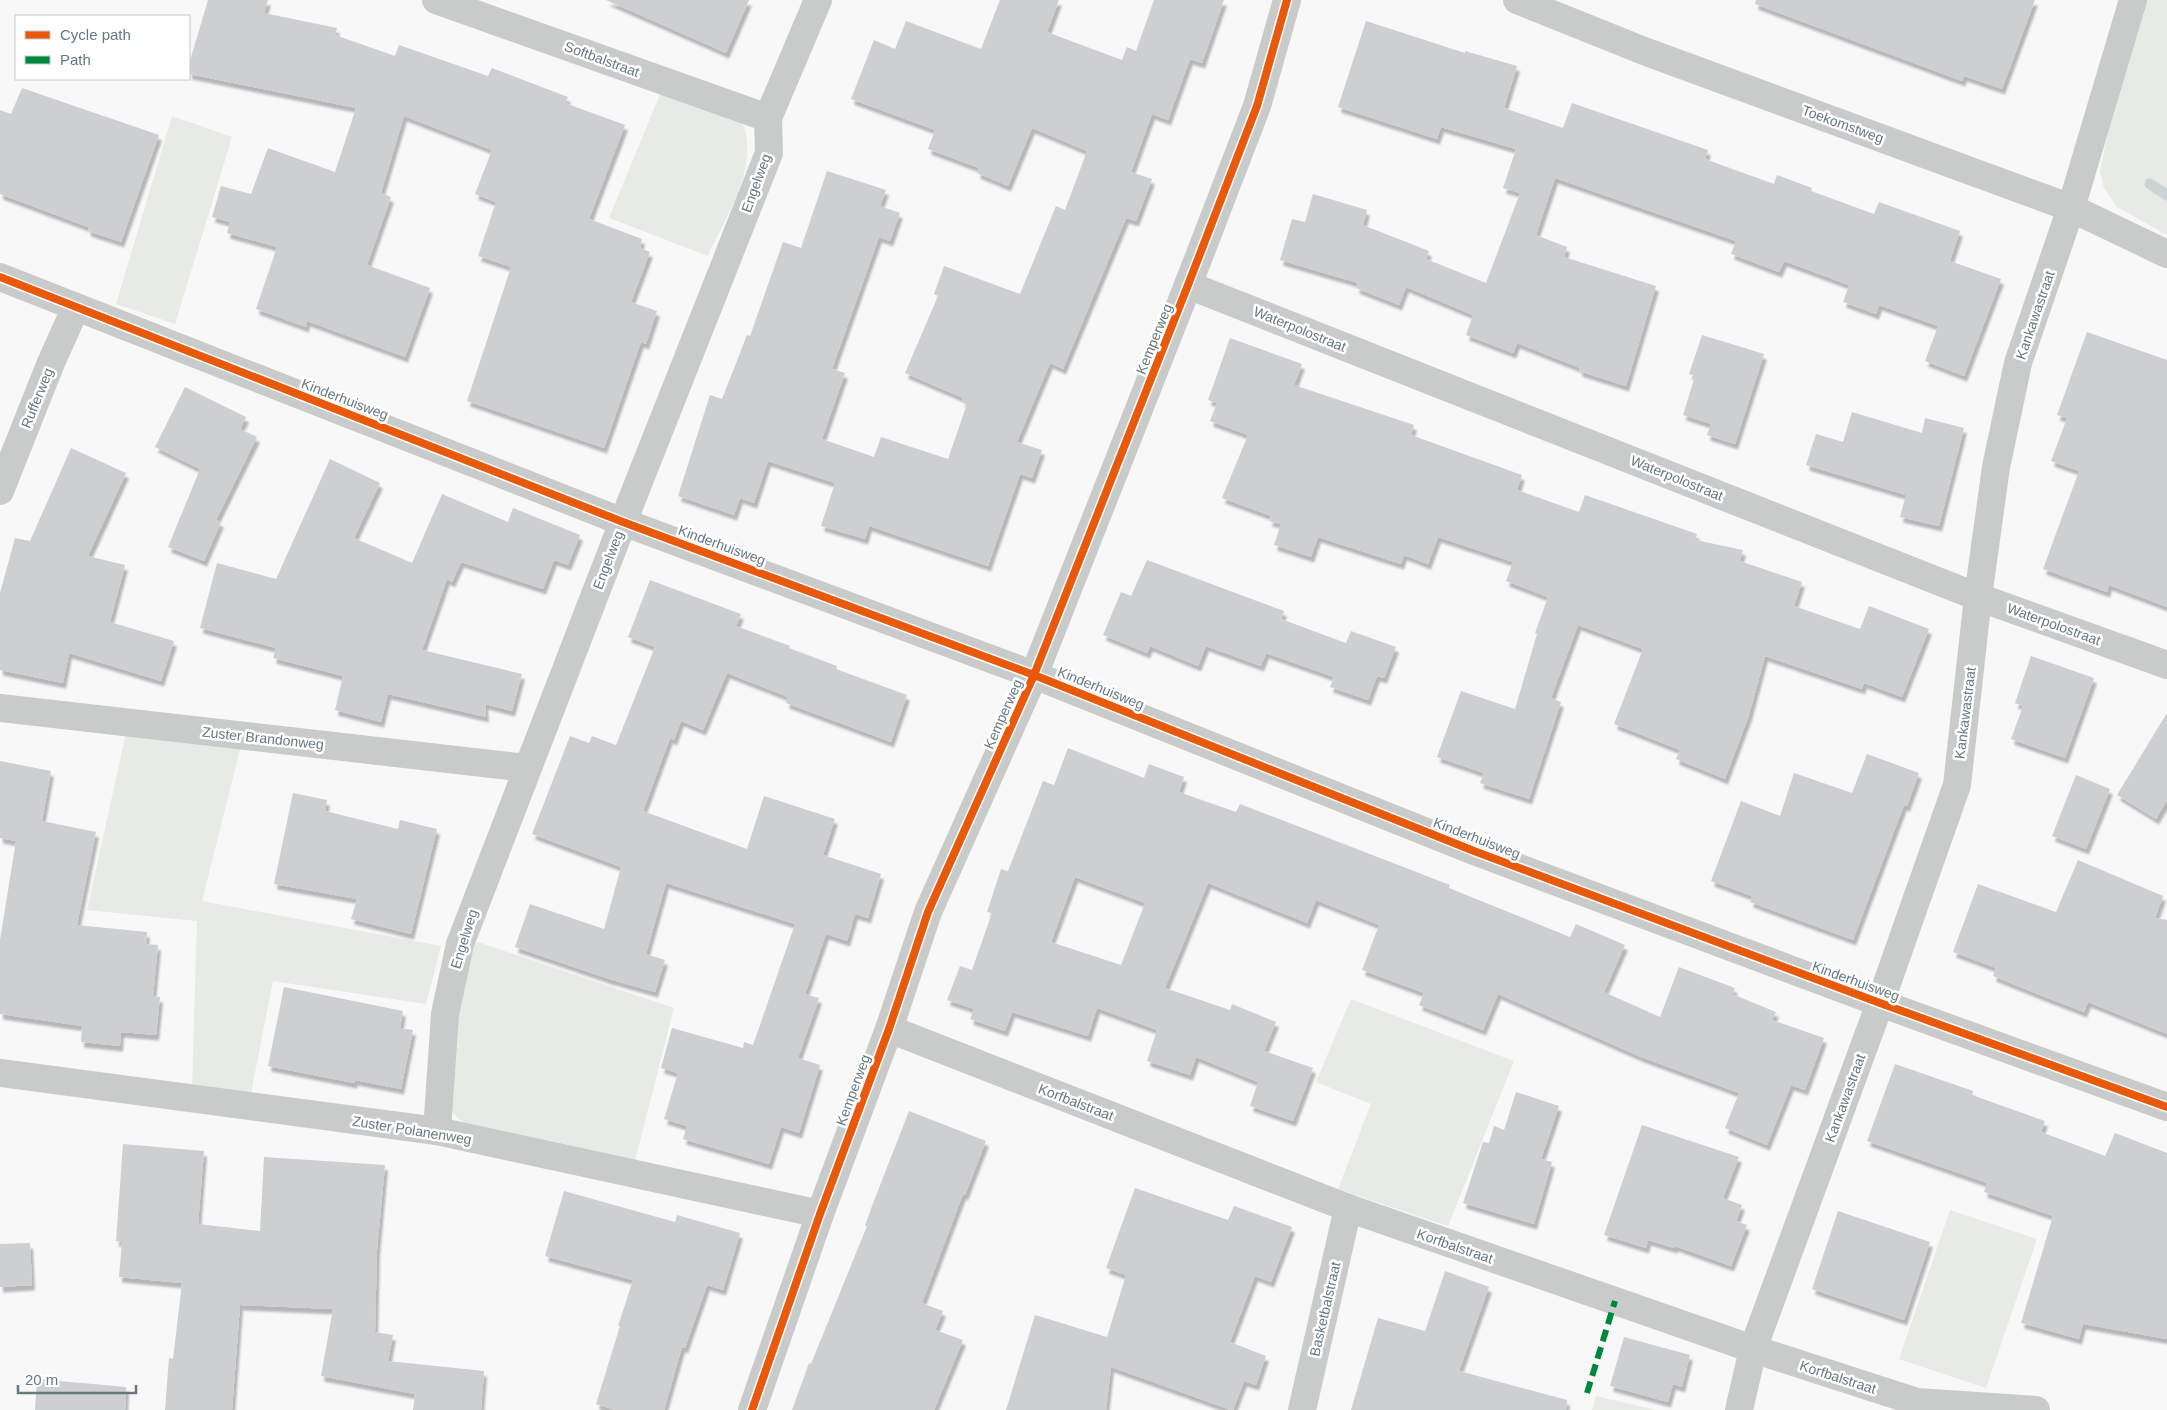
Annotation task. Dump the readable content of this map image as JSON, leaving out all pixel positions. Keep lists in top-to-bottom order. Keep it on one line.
{"streets":{"street":["Softbalstraat","Toekomstweg","Engelweg","Kankawastraat","Waterpolostraat","Kemperweg","Rufferweg","Kinderhuisweg","Zuster Brandonweg","Korfbalstraat","Zuster Polanenweg","Basketbalstraat"]},"crossings":[["Softbalstraat","Engelweg"],["Toekomstweg","Kankawastraat"],["Engelweg","Kinderhuisweg"],["Engelweg","Zuster Brandonweg"],["Engelweg","Zuster Polanenweg"],["Kankawastraat","Waterpolostraat"],["Kankawastraat","Kinderhuisweg"],["Kankawastraat","Korfbalstraat"],["Waterpolostraat","Kemperweg"],["Kemperweg","Kinderhuisweg"],["Kemperweg","Korfbalstraat"],["Kemperweg","Zuster Polanenweg"],["Rufferweg","Kinderhuisweg"],["Korfbalstraat","Basketbalstraat"]],"legend":["Cycle path","Path"],"scale_bar":"20 m"}
